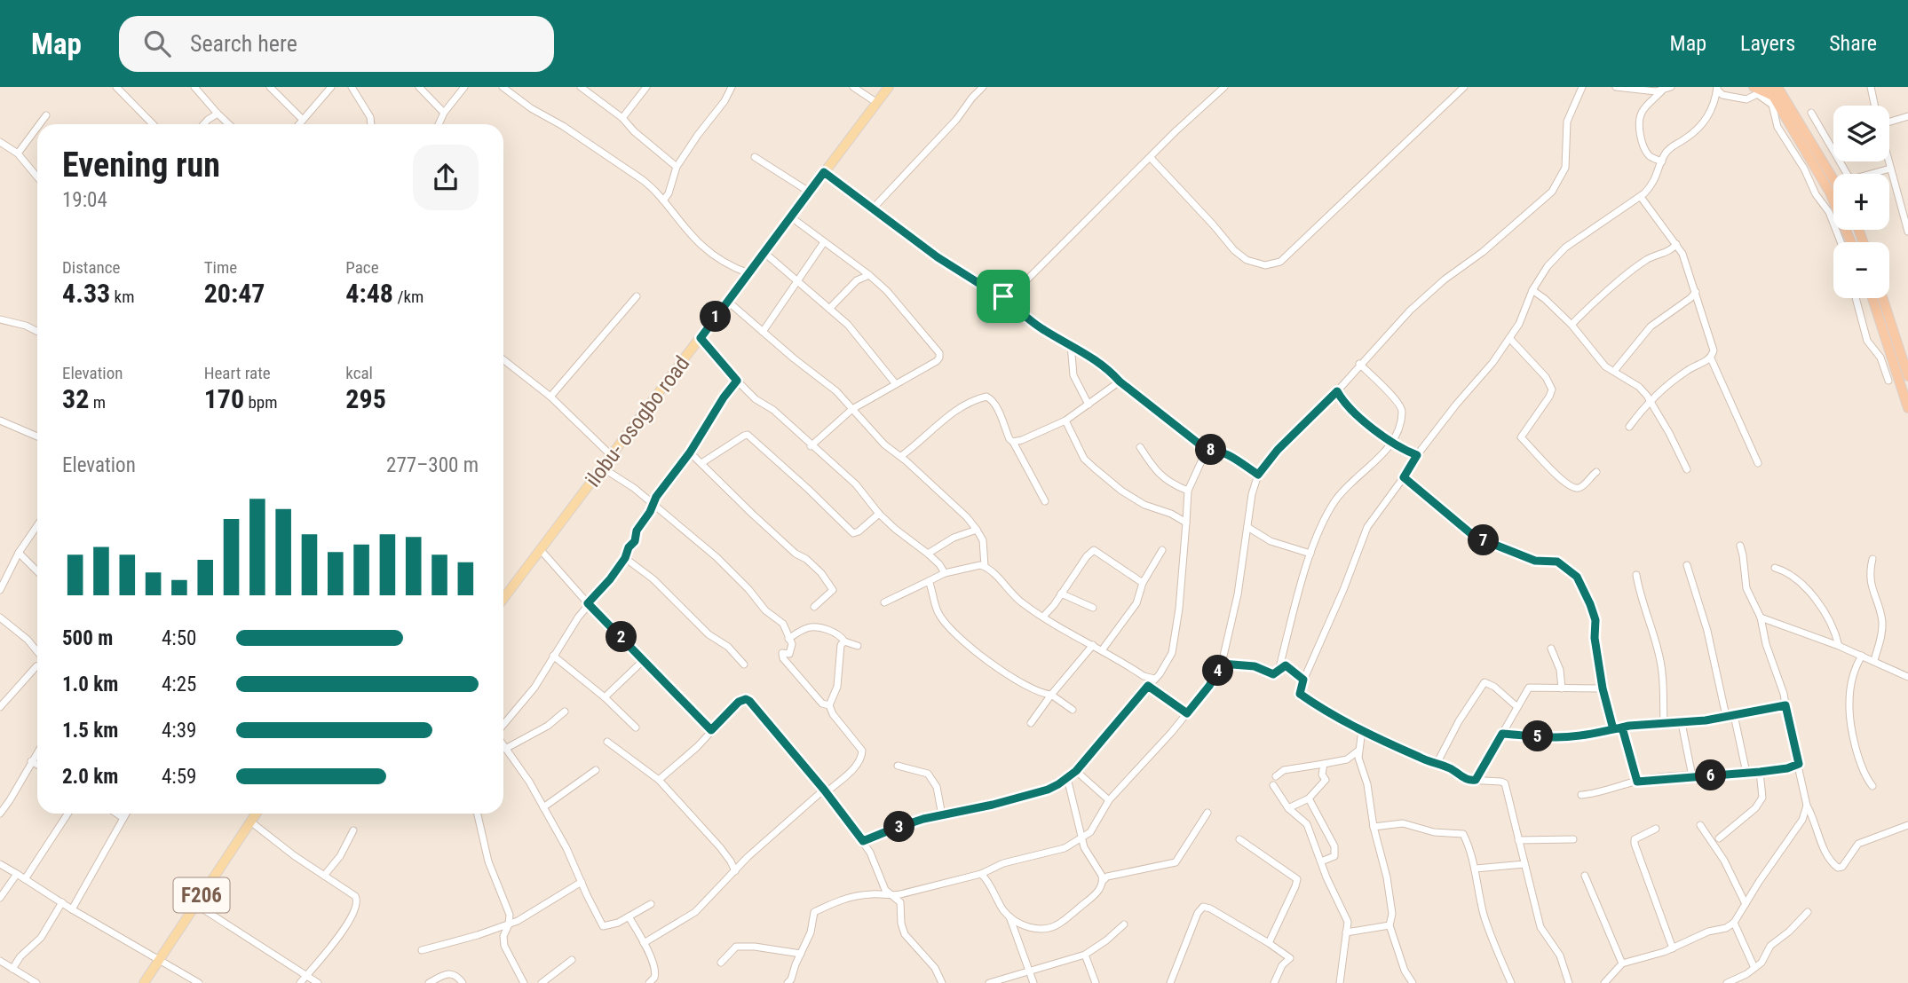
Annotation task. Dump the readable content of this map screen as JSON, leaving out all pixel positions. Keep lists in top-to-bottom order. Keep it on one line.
{"streets":{"main road":["ilobu- osogbo road","F206"]},"page":{"header":"Map","search":"Search here","nav":["Map","Layers","Share"],"map_buttons":["+","−"],"heading":["Evening run","19:04"],"stats":[["Distance","4.33 km"],["Time","20:47"],["Pace","4:48 /km"],["Elevation","32 m"],["Heart rate","170 bpm"],["kcal","295"]],"pins":["1","8","7","2","4","5","6","3"],"chart":["Elevation","277–300 m"],"list":[{"name":"500 m","note":"4:50"},{"name":"1.0 km","note":"4:25"},{"name":"1.5 km","note":"4:39"},{"name":"2.0 km","note":"4:59"}]}}
